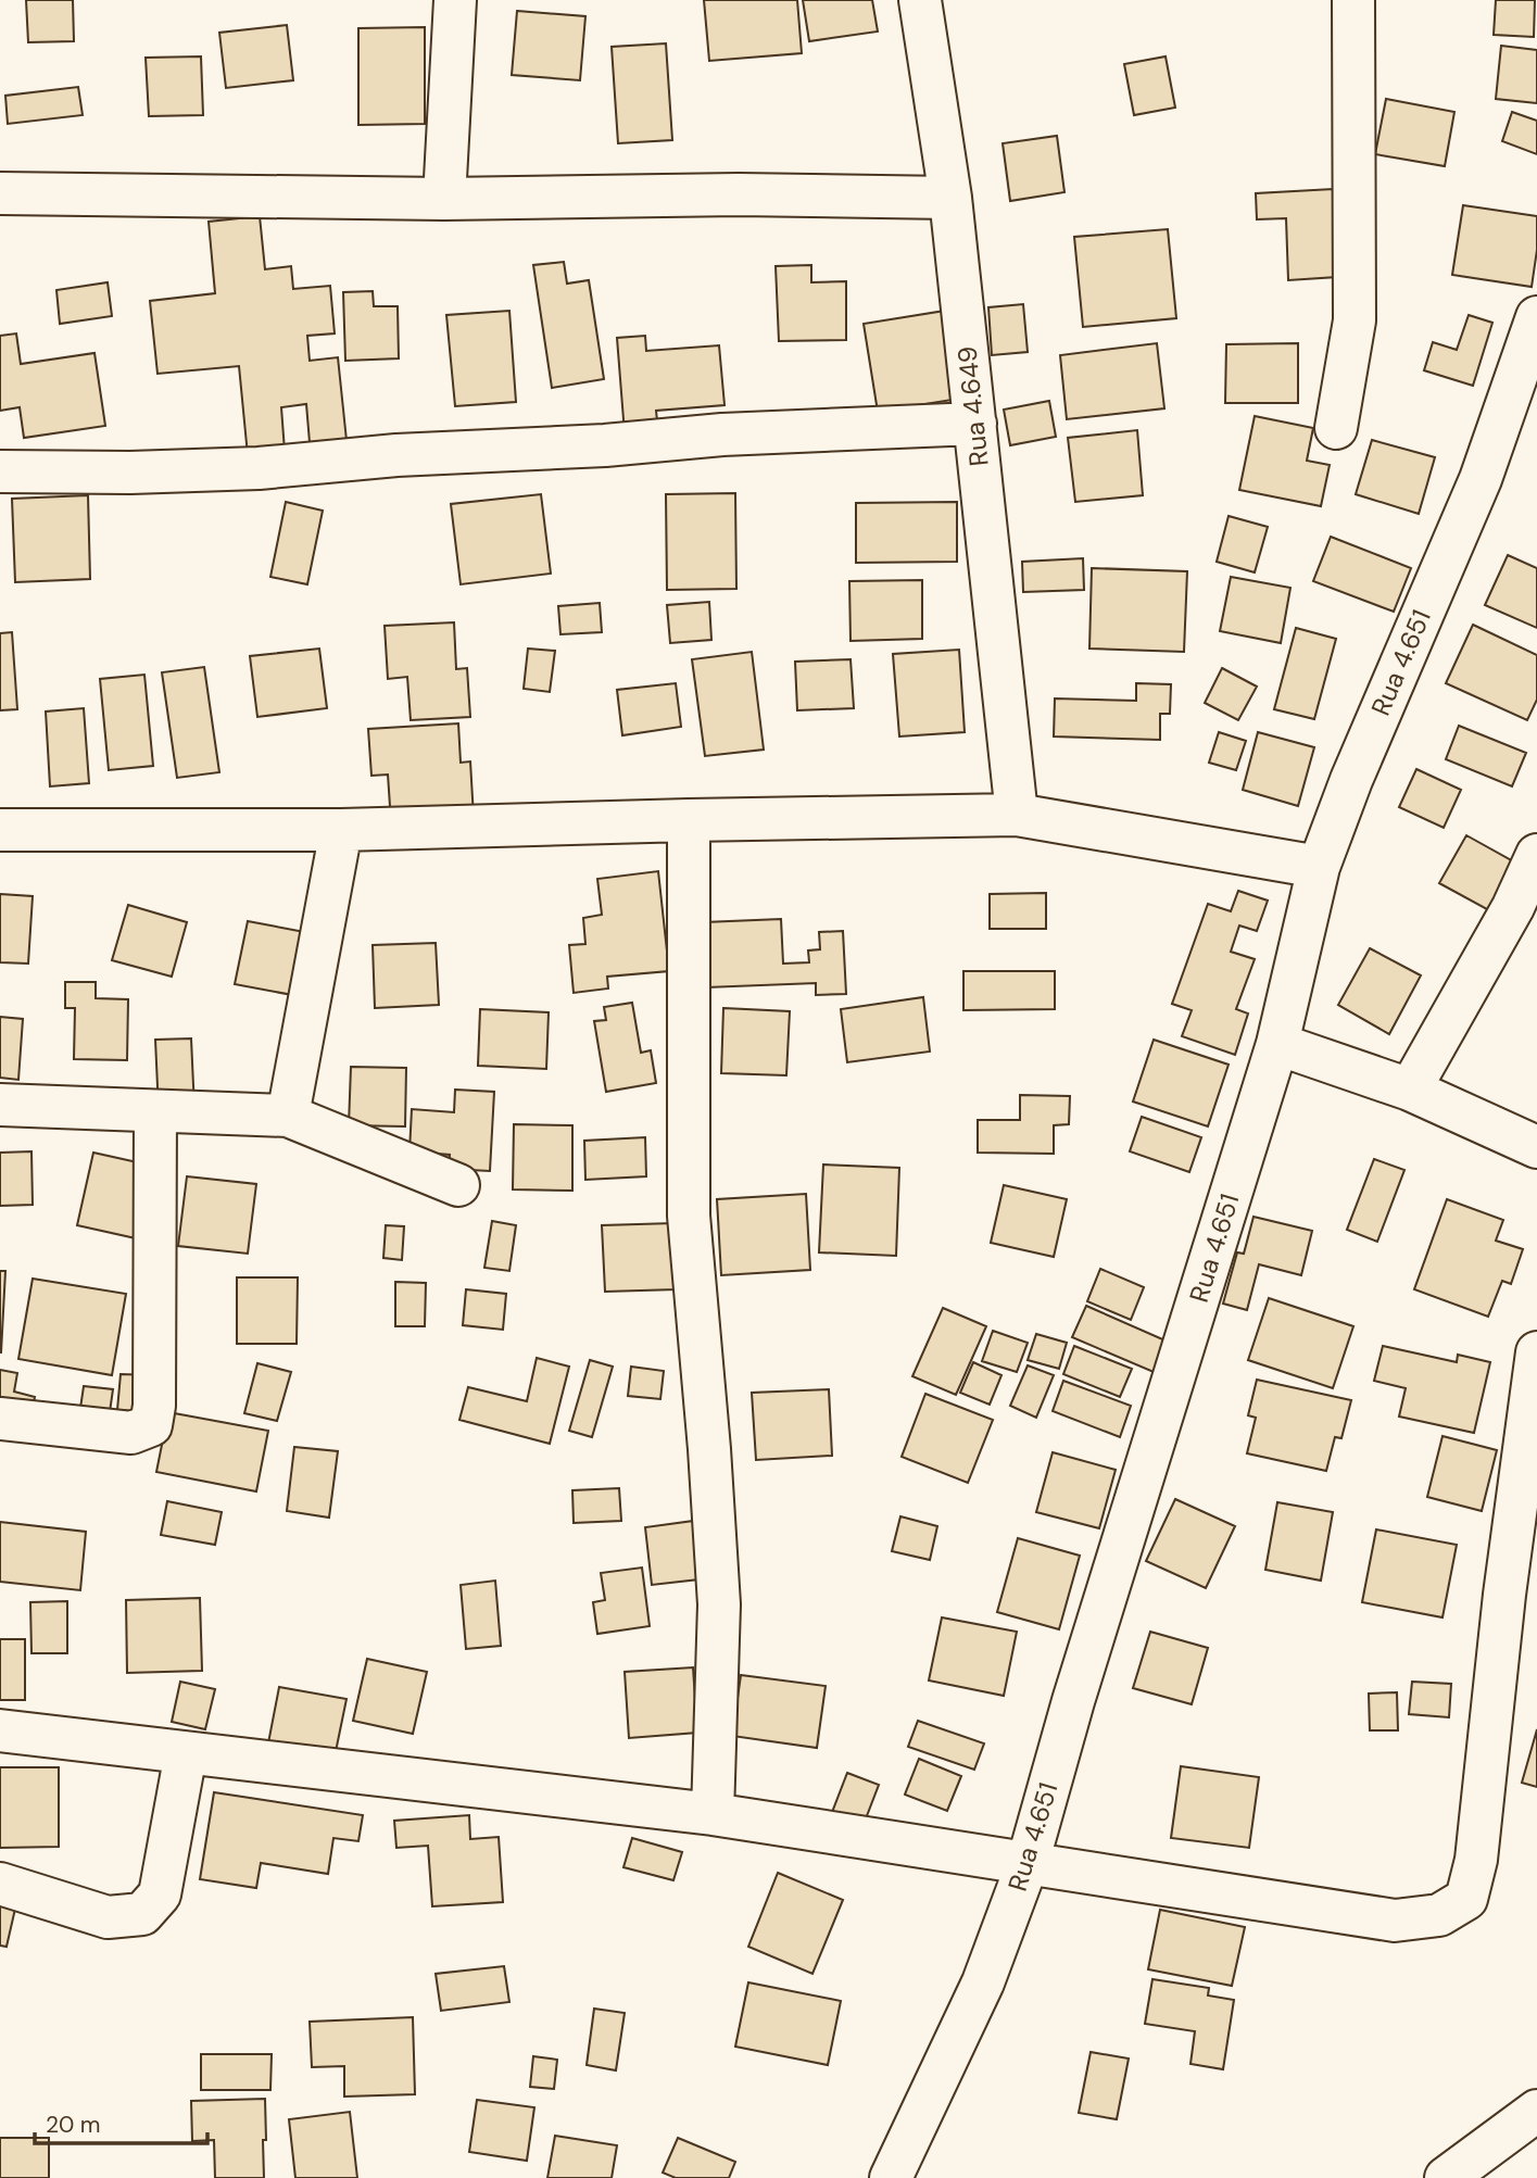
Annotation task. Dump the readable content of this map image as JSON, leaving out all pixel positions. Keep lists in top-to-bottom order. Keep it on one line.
{"streets":{"street":["Rua 4.649","Rua 4.651"]},"scale_bar":"20 m"}
